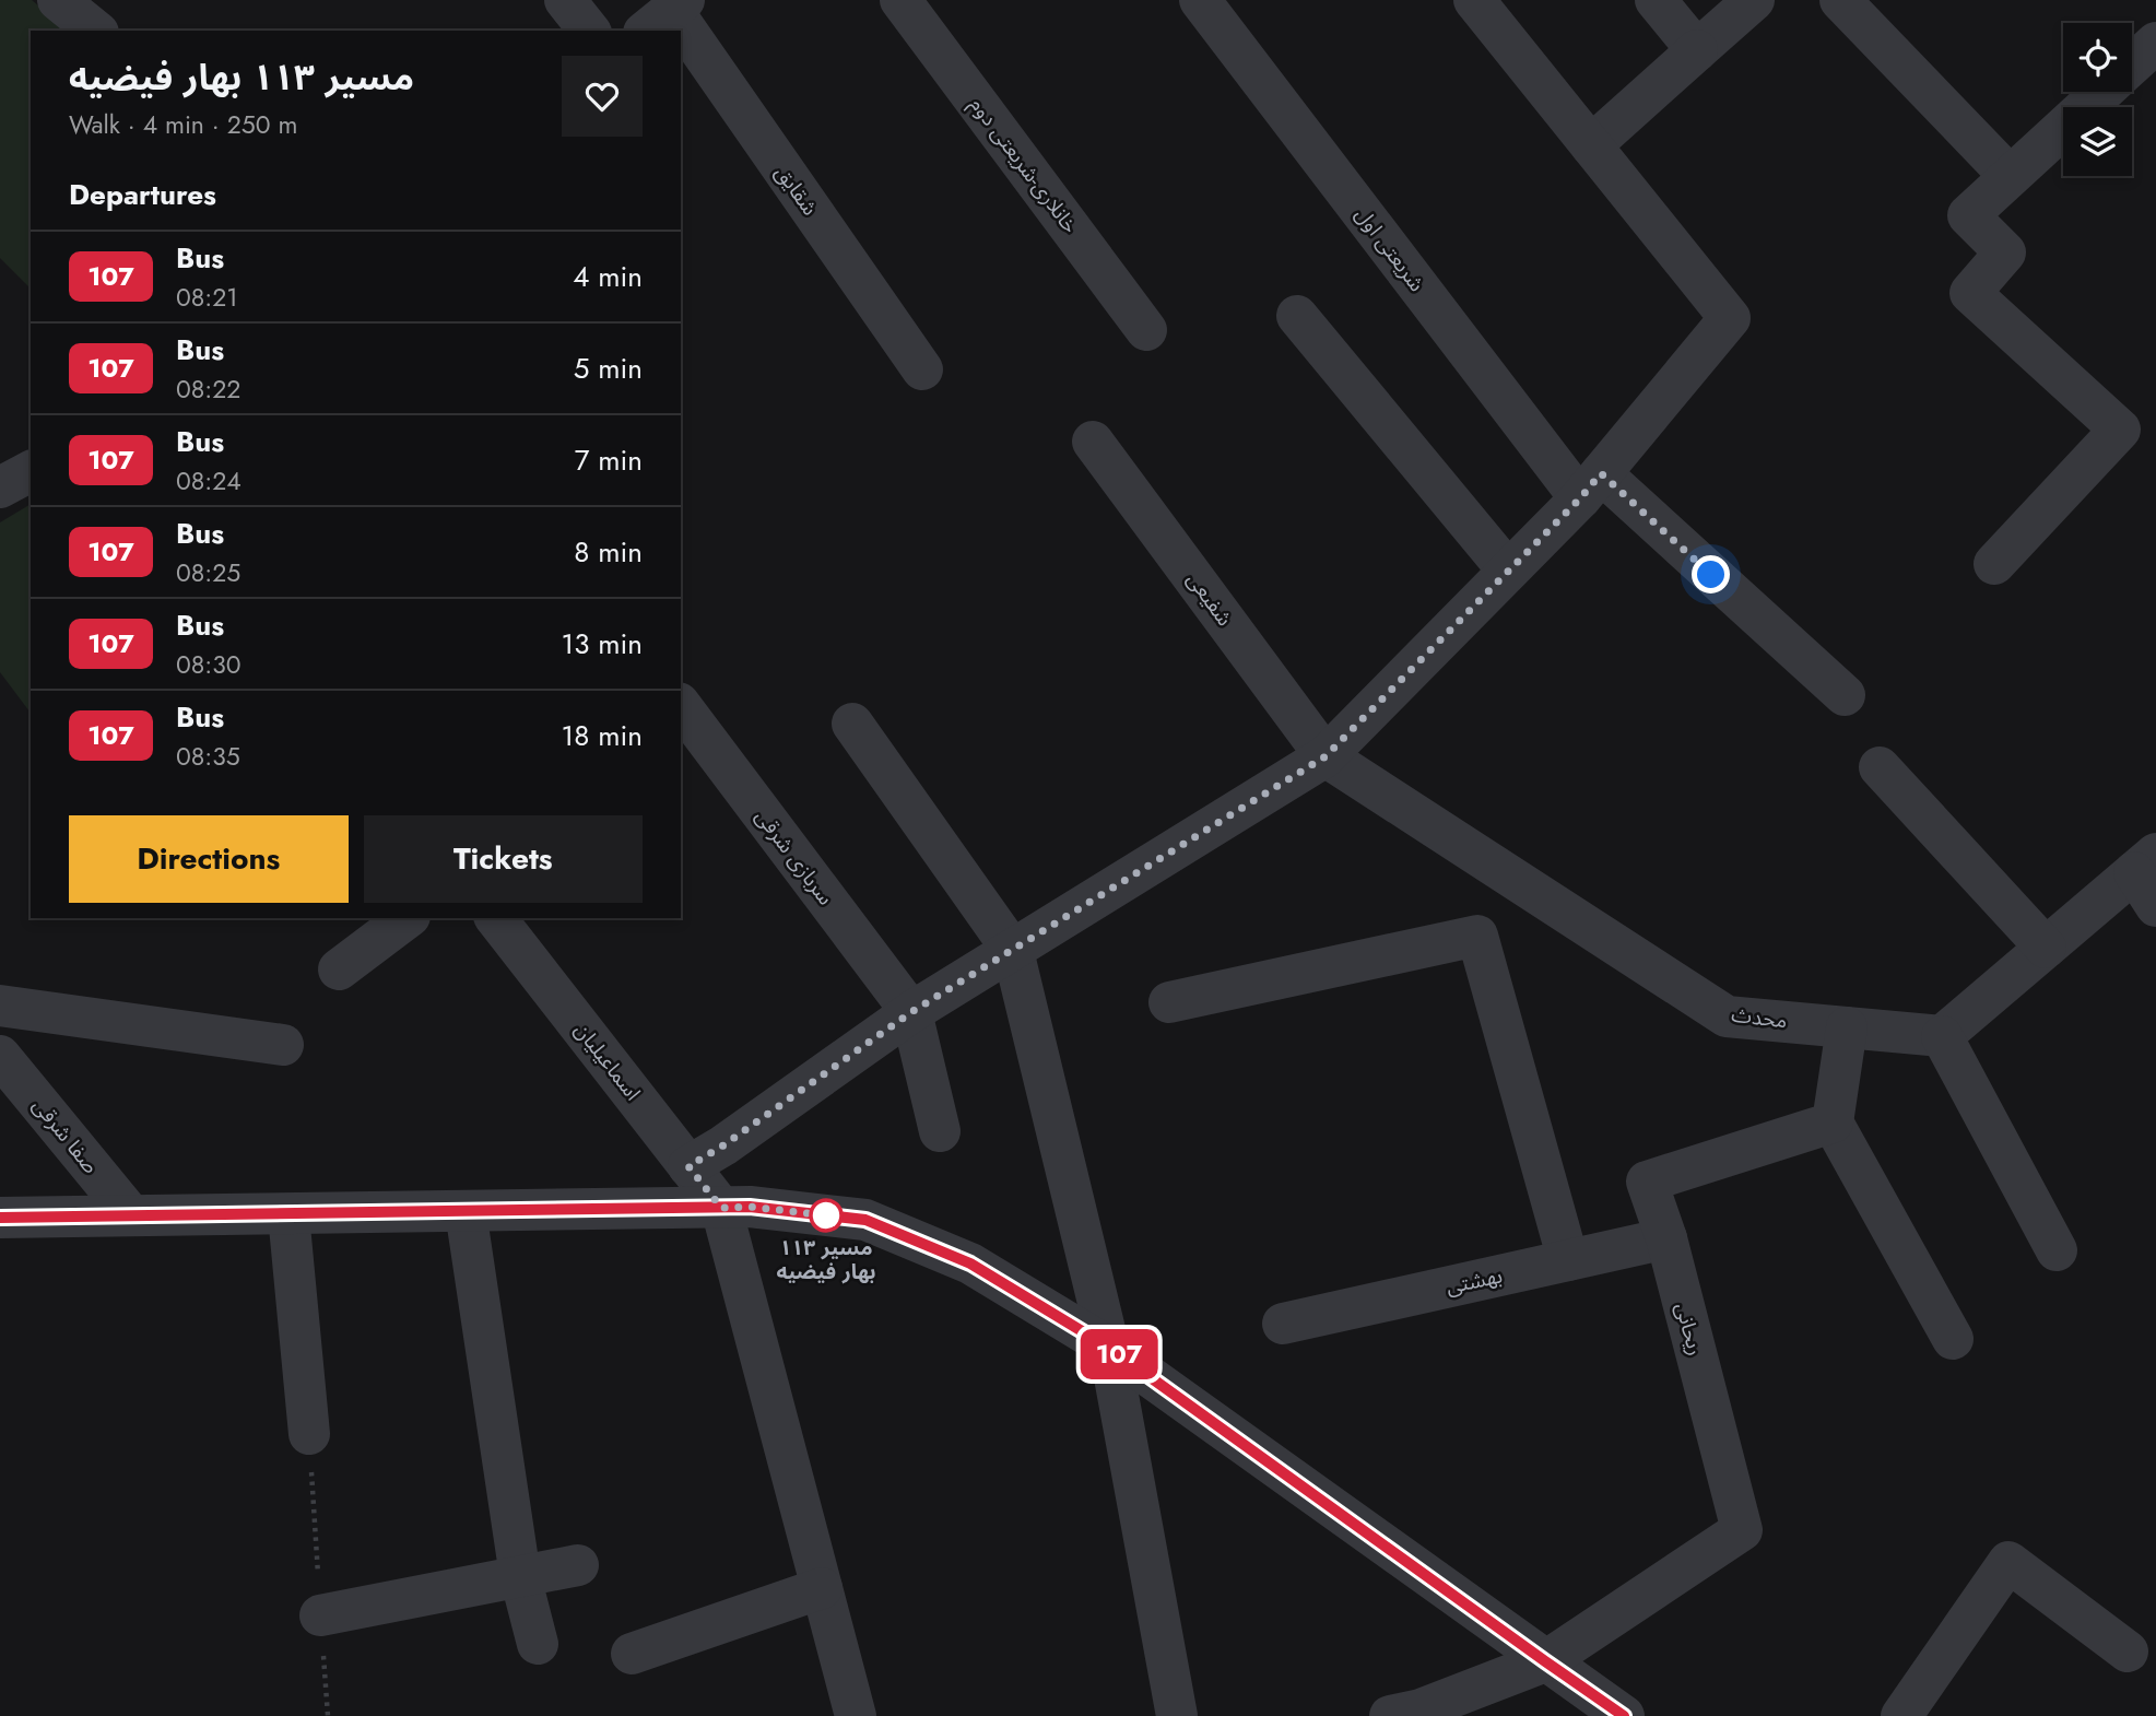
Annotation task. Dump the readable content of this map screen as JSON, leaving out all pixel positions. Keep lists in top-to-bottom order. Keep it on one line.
{"streets":{"street":["خانلاری-شریعتی دوم","شقایق","شریعتی اول","شفیعی","سربازی شرقی","محدث","اسماعیلیان","صفا شرقی","بهشتی","ریحانی"]},"crossings":[["شفیعی","محدث"],["بهشتی","ریحانی"]],"places":["مسیر ۱۱۳ بهار فیضیه"],"lines":["bus line 107"],"page":{"on_map":"107","heading":[["مسیر ۱۱۳ بهار فیضیه","Walk · 4 min · 250 m"],"Departures"],"list":[{"mark":"107","name":"Bus","note":"08:21","value":"4 min"},{"mark":"107","name":"Bus","note":"08:22","value":"5 min"},{"mark":"107","name":"Bus","note":"08:24","value":"7 min"},{"mark":"107","name":"Bus","note":"08:25","value":"8 min"},{"mark":"107","name":"Bus","note":"08:30","value":"13 min"},{"mark":"107","name":"Bus","note":"08:35","value":"18 min"}],"buttons":["Directions","Tickets"]}}
